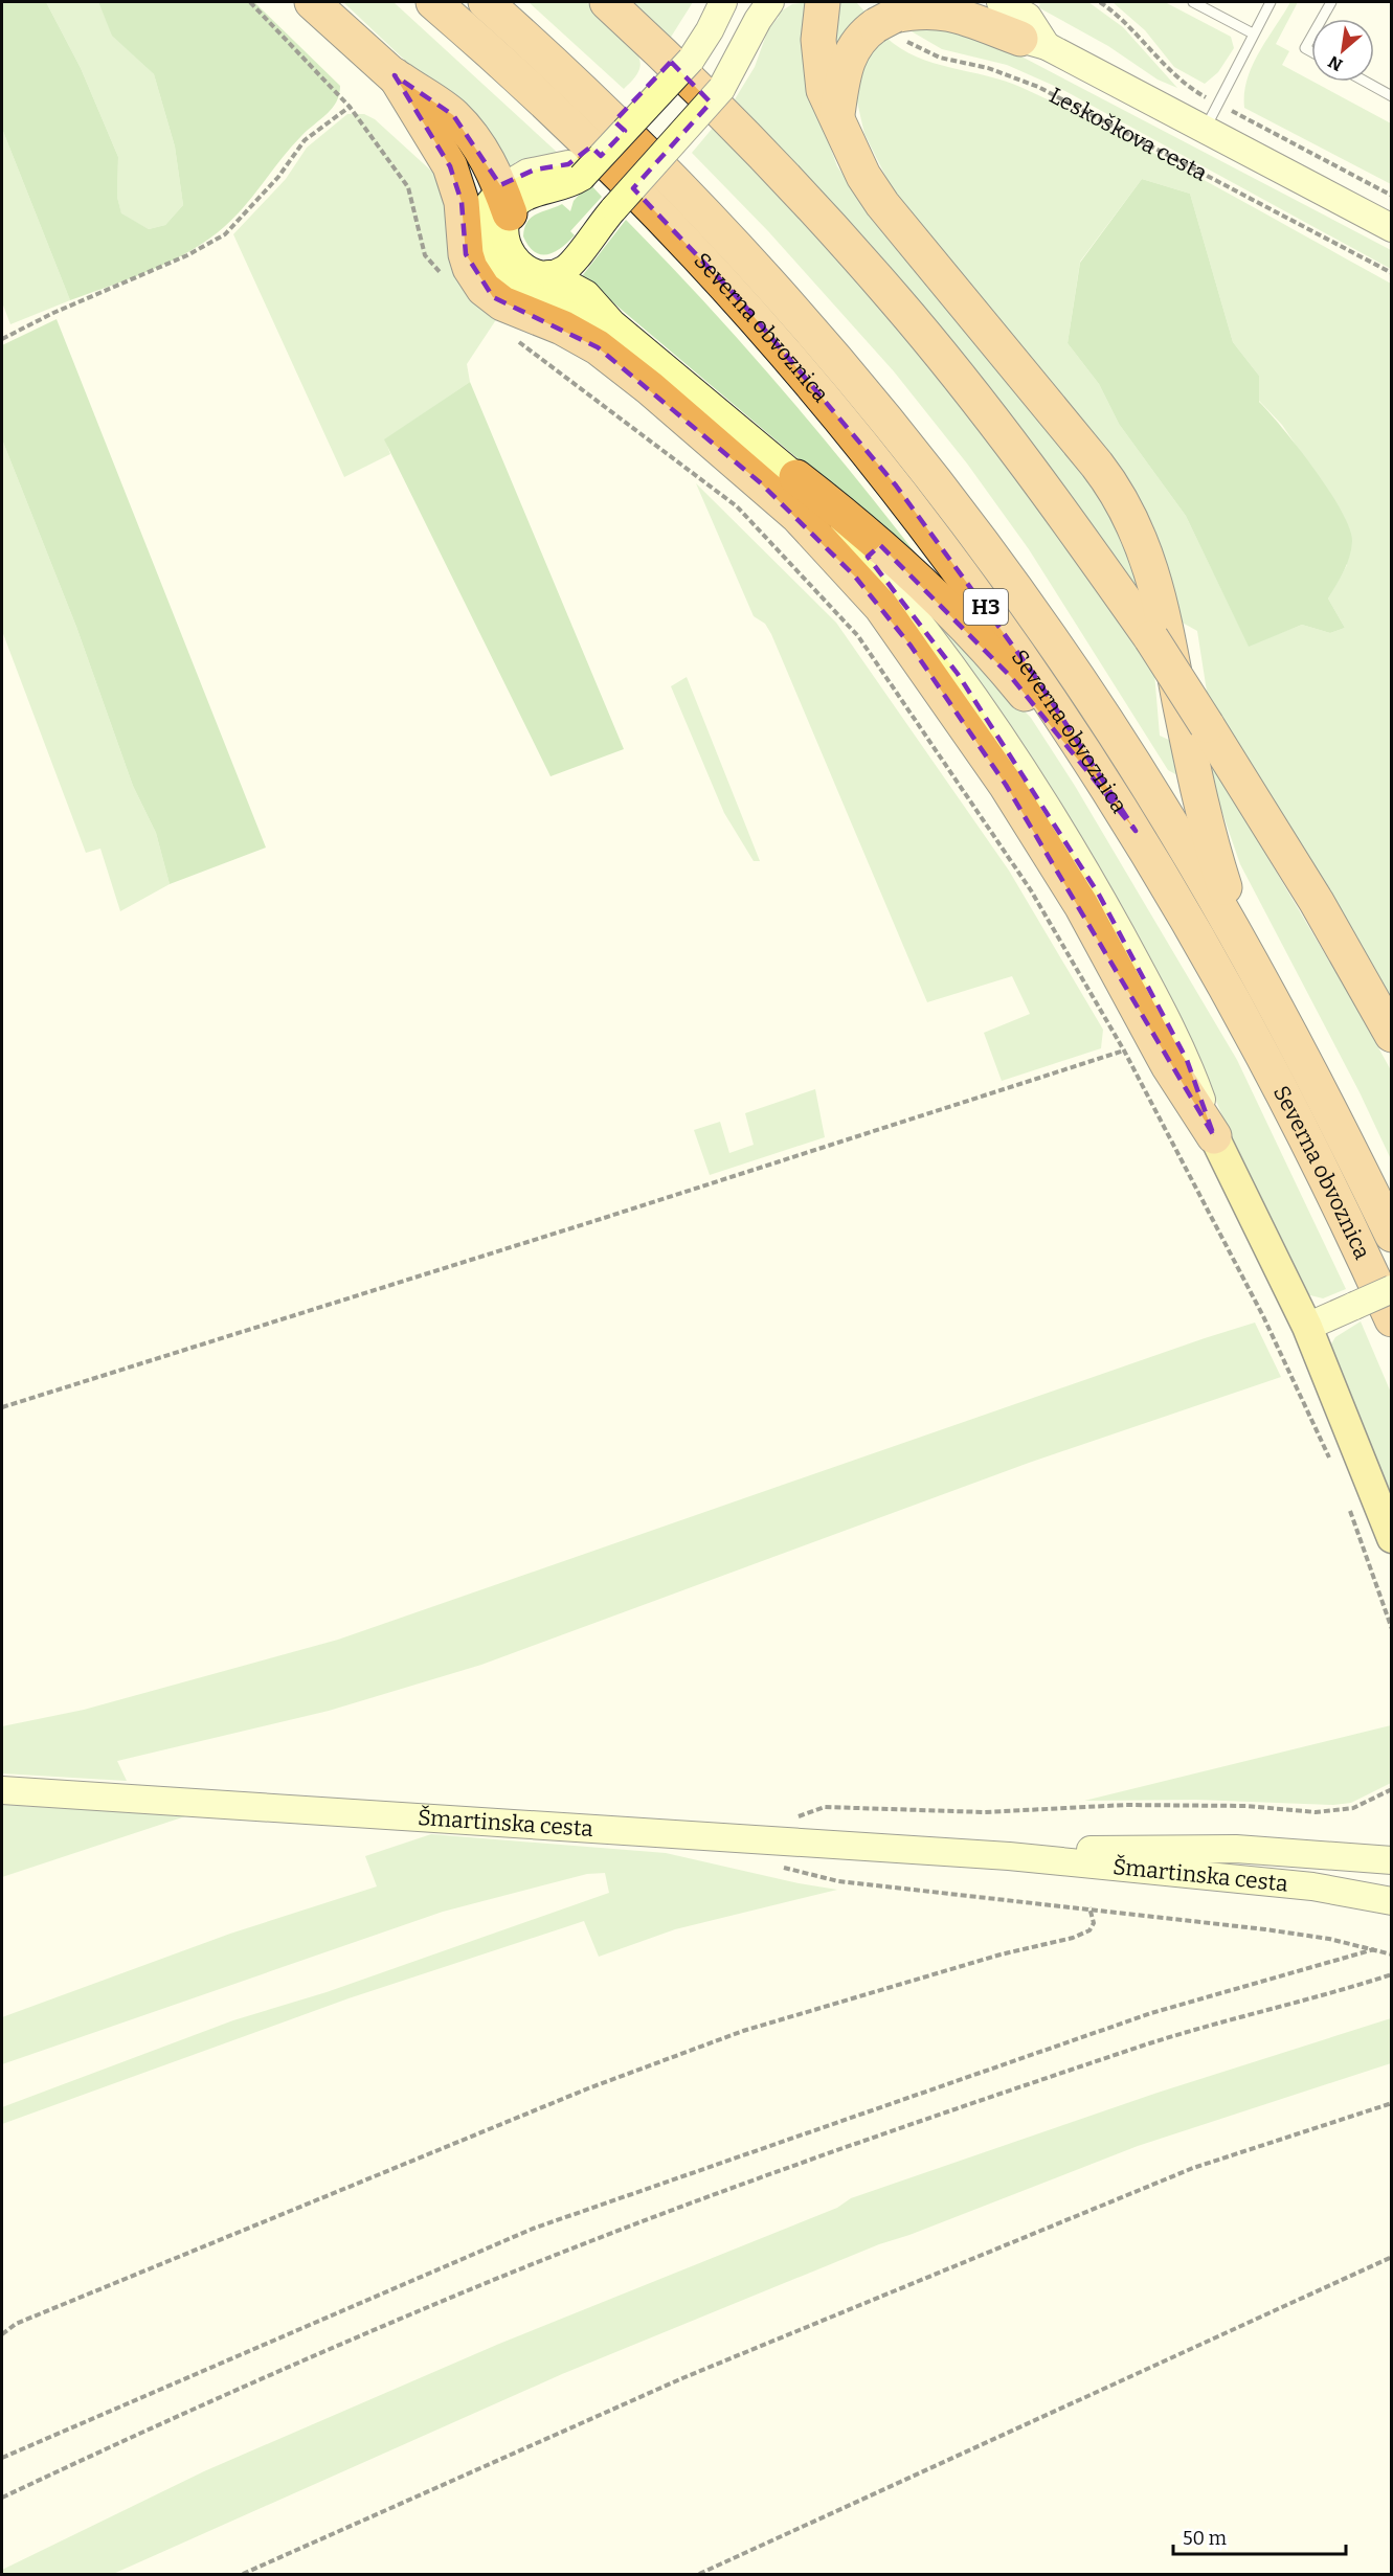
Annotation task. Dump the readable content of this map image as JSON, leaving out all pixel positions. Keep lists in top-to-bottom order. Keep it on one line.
{"streets":{"highway":["Severna obvoznica","H3"],"main road":["Leskoškova cesta","Šmartinska cesta"]},"scale_bar":"50 m","north":"bottom left"}
